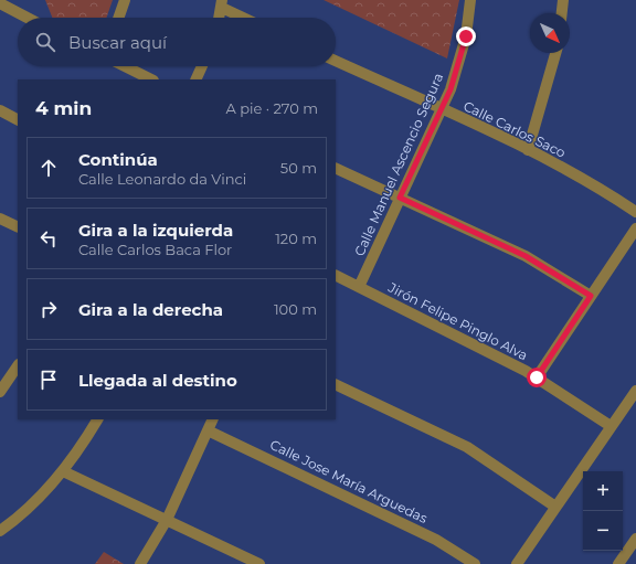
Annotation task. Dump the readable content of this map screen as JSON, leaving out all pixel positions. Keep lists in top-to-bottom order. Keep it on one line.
{"streets":{"street":["Calle Carlos Saco","Calle Manuel Ascencio Segura","Jirón Felipe Pinglo Alva","Calle Jose María Arguedas"]},"crossings":[["Calle Carlos Saco","Calle Manuel Ascencio Segura"],["Calle Manuel Ascencio Segura","Jirón Felipe Pinglo Alva"]],"north":"bottom right","page":{"search":"Buscar aquí","heading":["4 min","A pie · 270 m"],"list":[["Continúa","Calle Leonardo da Vinci","50 m"],["Gira a la izquierda","Calle Carlos Baca Flor","120 m"],["Gira a la derecha","100 m"],"Llegada al destino"],"map_buttons":["+","−"]}}
